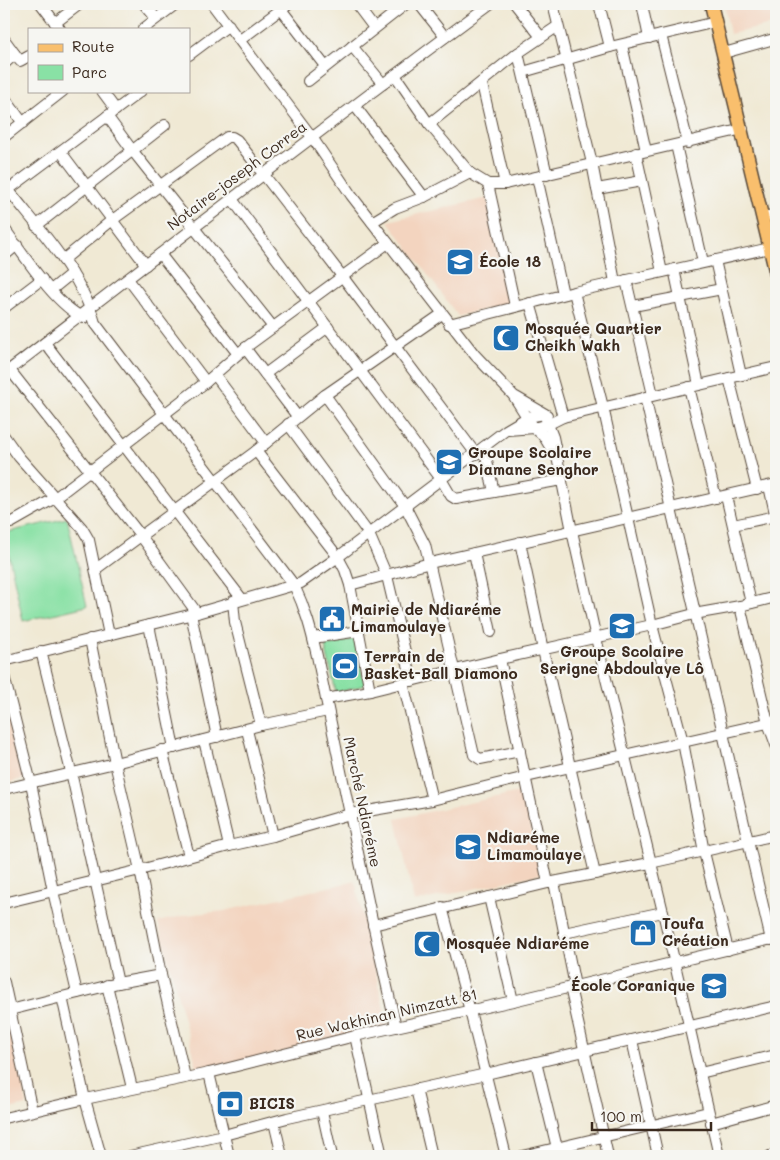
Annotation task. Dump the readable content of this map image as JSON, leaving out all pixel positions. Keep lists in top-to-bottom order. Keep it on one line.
{"streets":{"street":["Notaire-joseph Correa","Marché Ndiaréme","Rue Wakhinan Nimzatt 81"]},"crossings":[["Marché Ndiaréme","Rue Wakhinan Nimzatt 81"]],"places":{"school or university":["École 18","Groupe Scolaire Diamane Senghor","Groupe Scolaire Serigne Abdoulaye Lô","Ndiaréme Limamoulaye","École Coranique"],"mosque":["Mosquée Quartier Cheikh Wakh","Mosquée Ndiaréme"],"public building":["Mairie de Ndiaréme Limamoulaye"],"sports":["Terrain de Basket-Ball Diamono"],"shop":["Toufa Création"],"bank":["BICIS"]},"legend":["Route","Parc"],"scale_bar":"100 m"}
